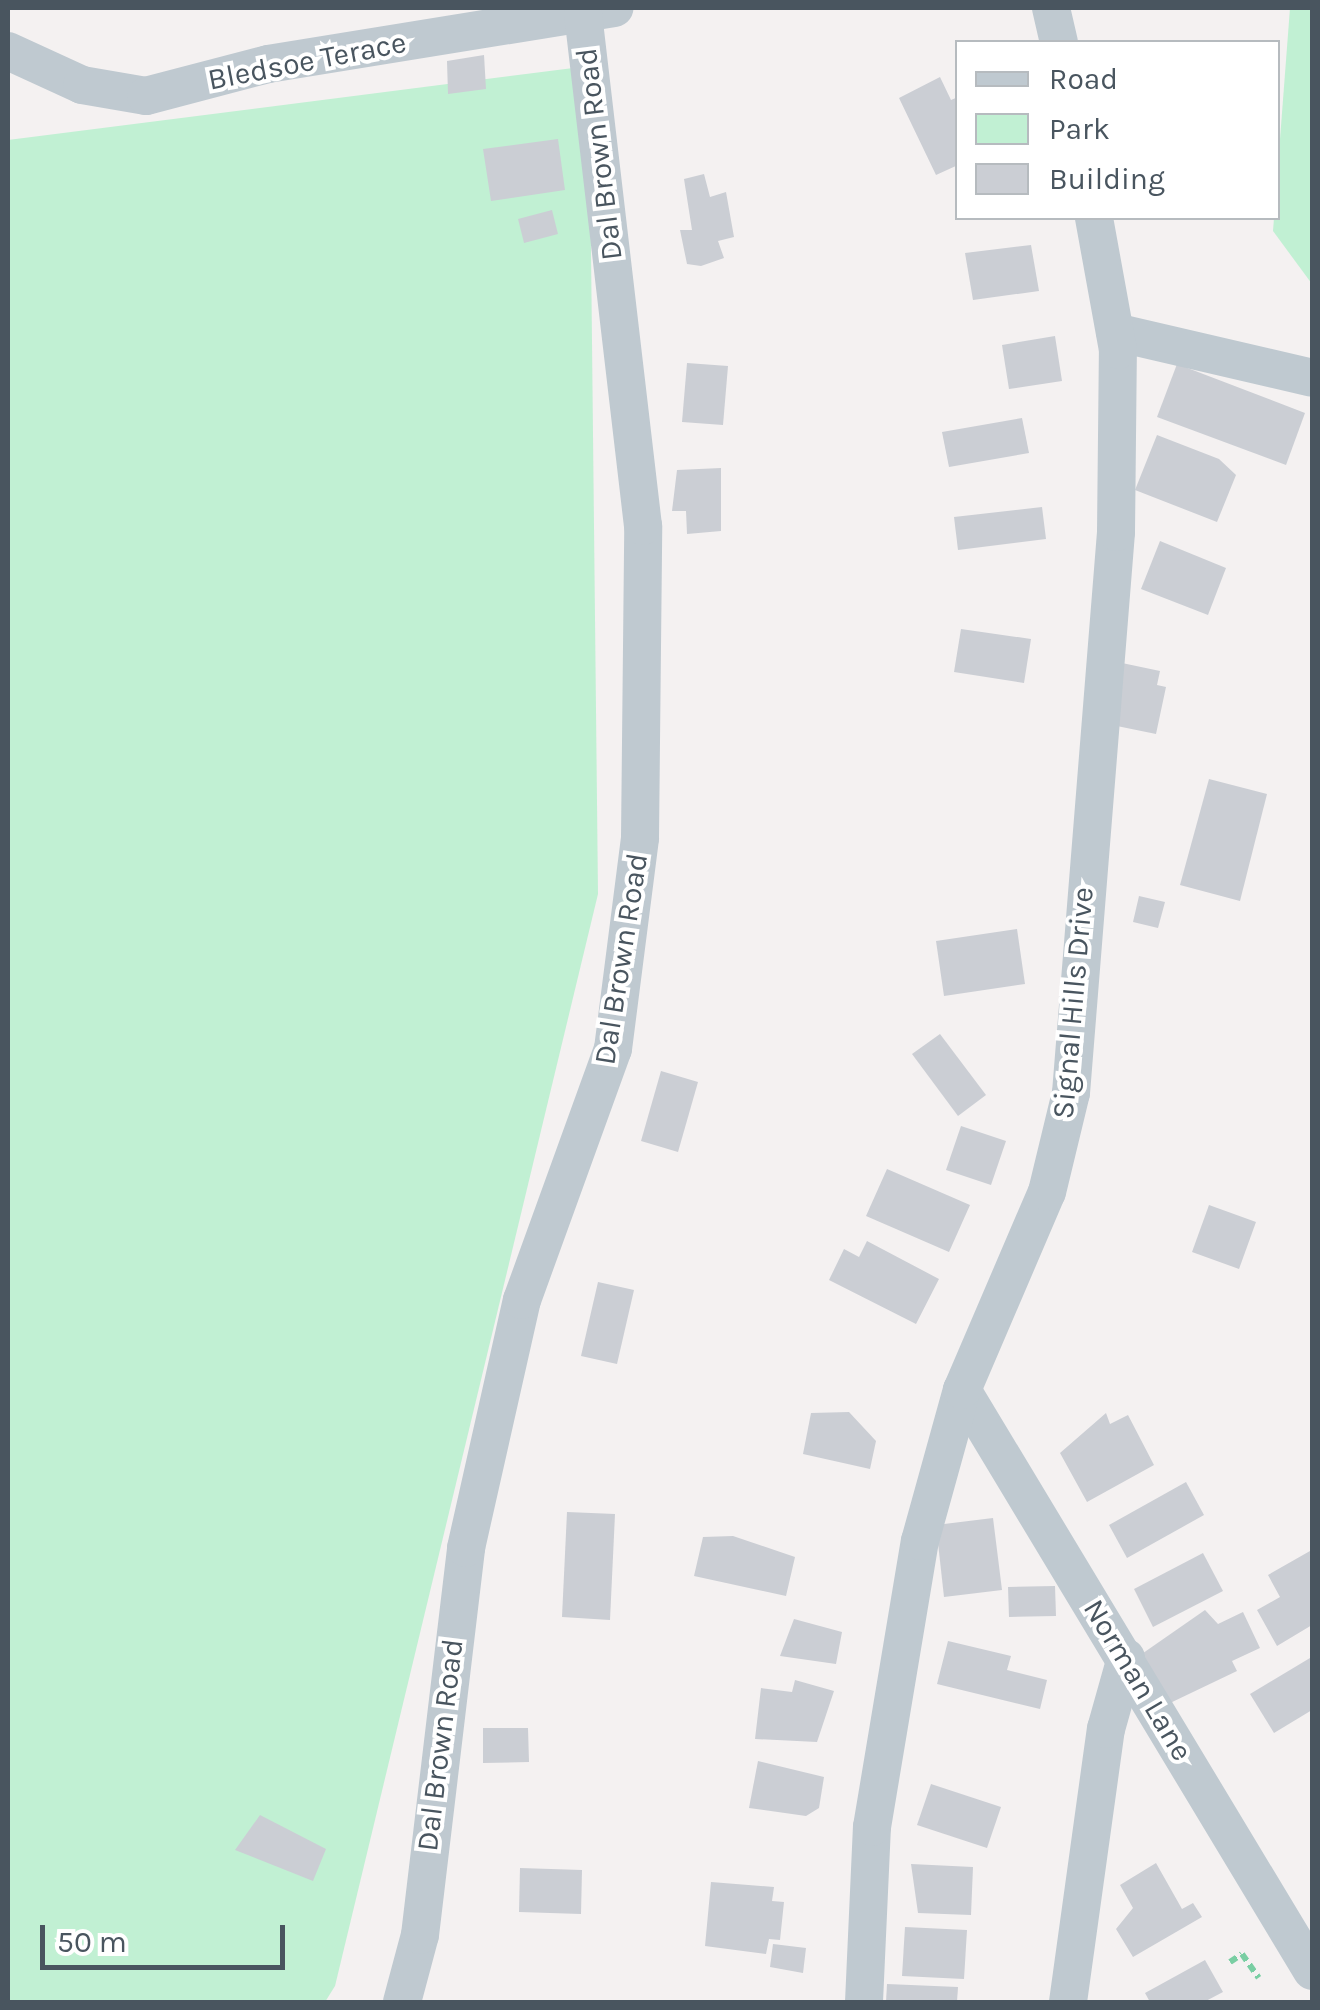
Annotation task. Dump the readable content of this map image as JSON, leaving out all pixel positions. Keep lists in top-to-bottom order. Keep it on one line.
{"streets":{"street":["Bledsoe Terace","Dal Brown Road","Signal Hills Drive","Norman Lane"]},"crossings":[["Bledsoe Terace","Dal Brown Road"],["Signal Hills Drive","Norman Lane"]],"legend":["Road","Park","Building"],"scale_bar":"50 m"}
